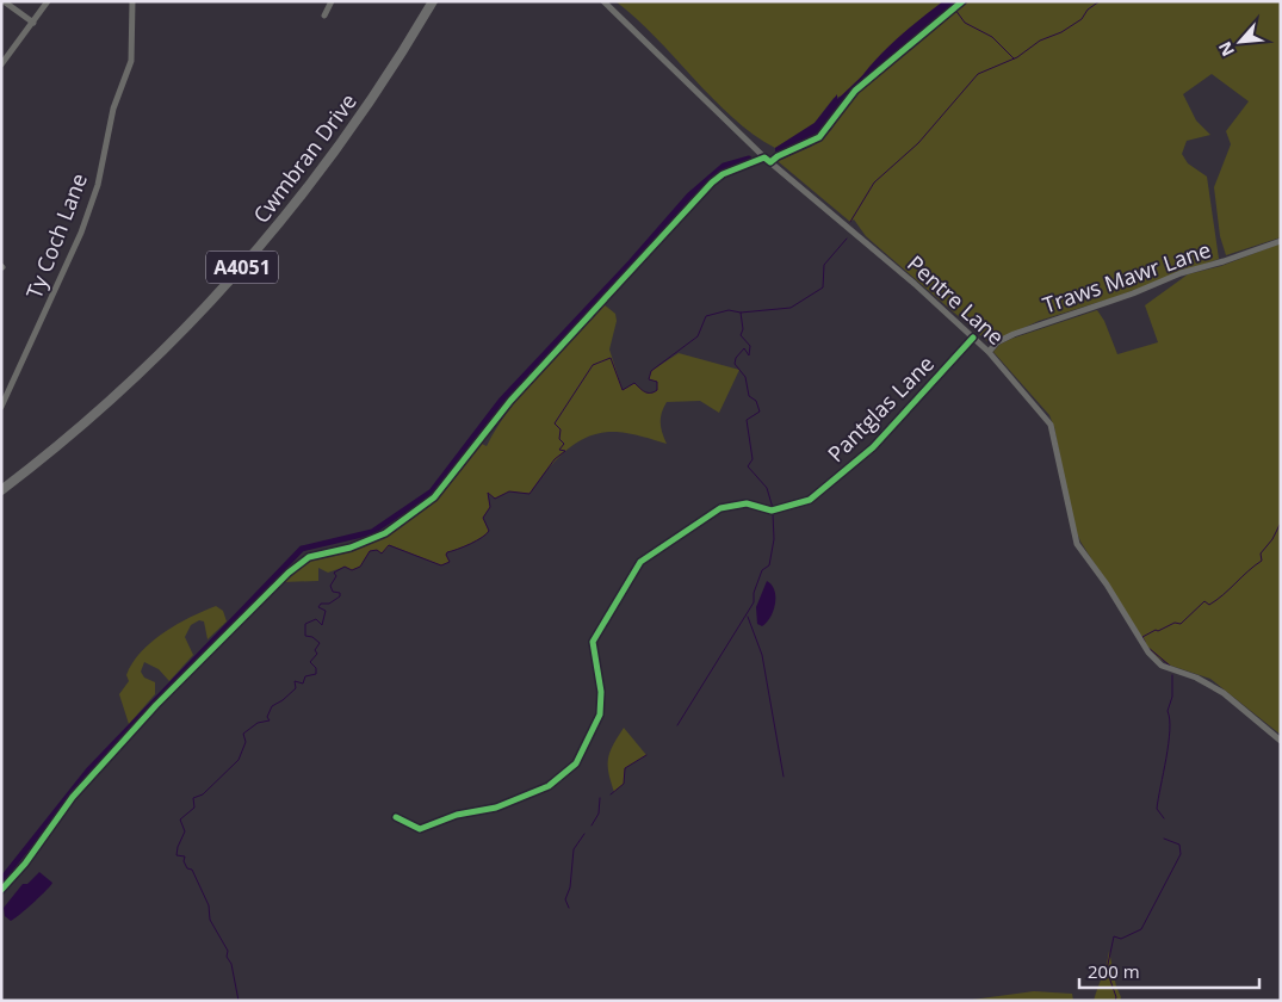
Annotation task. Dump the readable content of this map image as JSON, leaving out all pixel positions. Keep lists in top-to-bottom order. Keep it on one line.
{"streets":{"main road":["Cwmbran Drive","A4051"],"street":["Ty Coch Lane","Traws Mawr Lane","Pentre Lane","Pantglas Lane"]},"crossings":[["Traws Mawr Lane","Pentre Lane"],["Pentre Lane","Pantglas Lane"]],"scale_bar":"200 m","north":"bottom left"}
